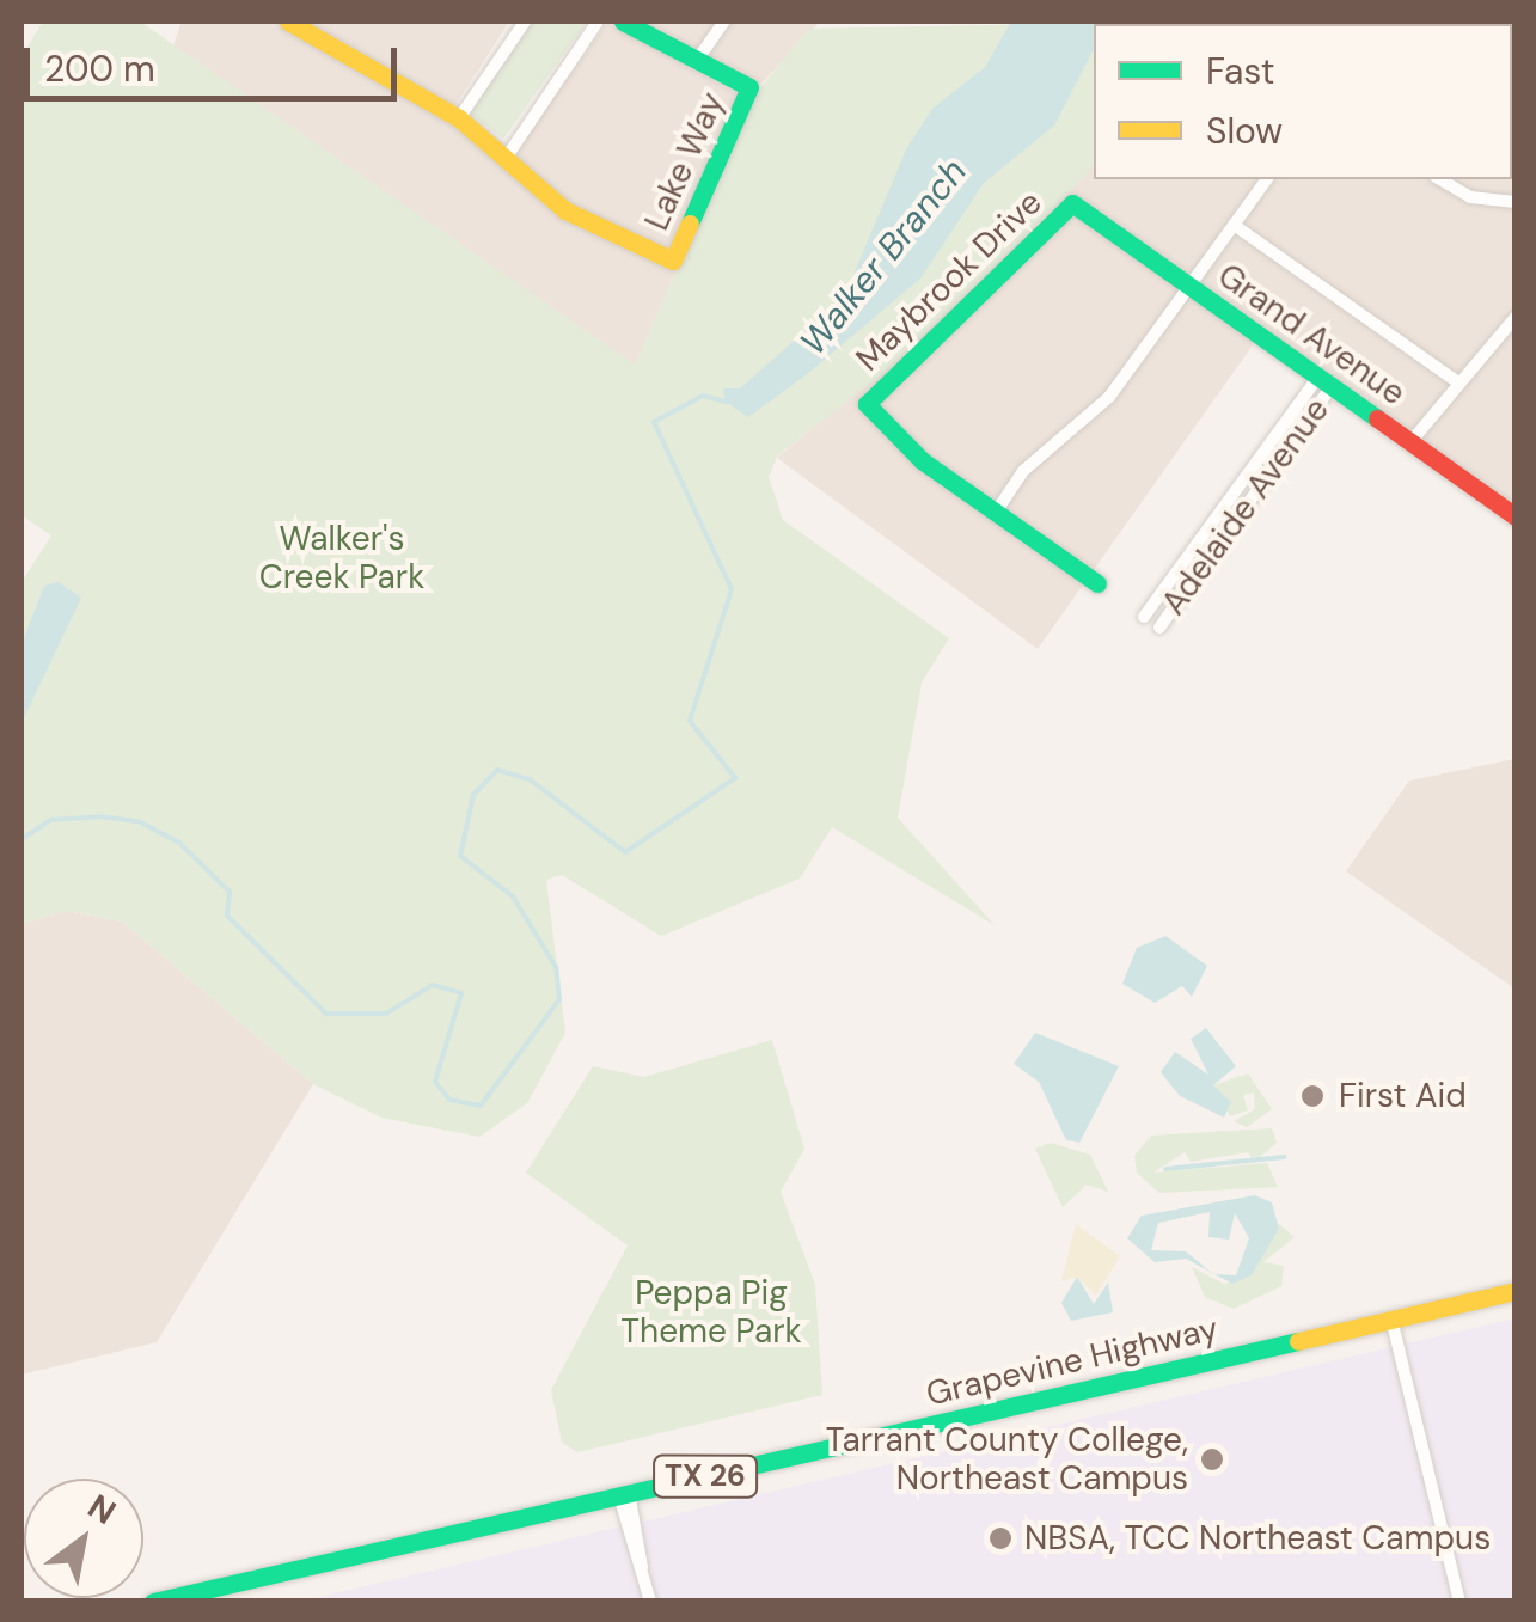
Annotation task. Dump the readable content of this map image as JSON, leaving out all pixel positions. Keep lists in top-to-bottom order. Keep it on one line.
{"streets":{"street":["Lake Way","Maybrook Drive","Grand Avenue","Adelaide Avenue","Grapevine Highway","TX 26"]},"crossings":[["Maybrook Drive","Grand Avenue"],["Grand Avenue","Adelaide Avenue"]],"water":["Walker Branch"],"parks":["Walker's Creek Park","Peppa Pig Theme Park"],"places":["First Aid","Tarrant County College, Northeast Campus","NBSA, TCC Northeast Campus"],"legend":["Fast","Slow"],"scale_bar":"200 m","north":"top right"}
